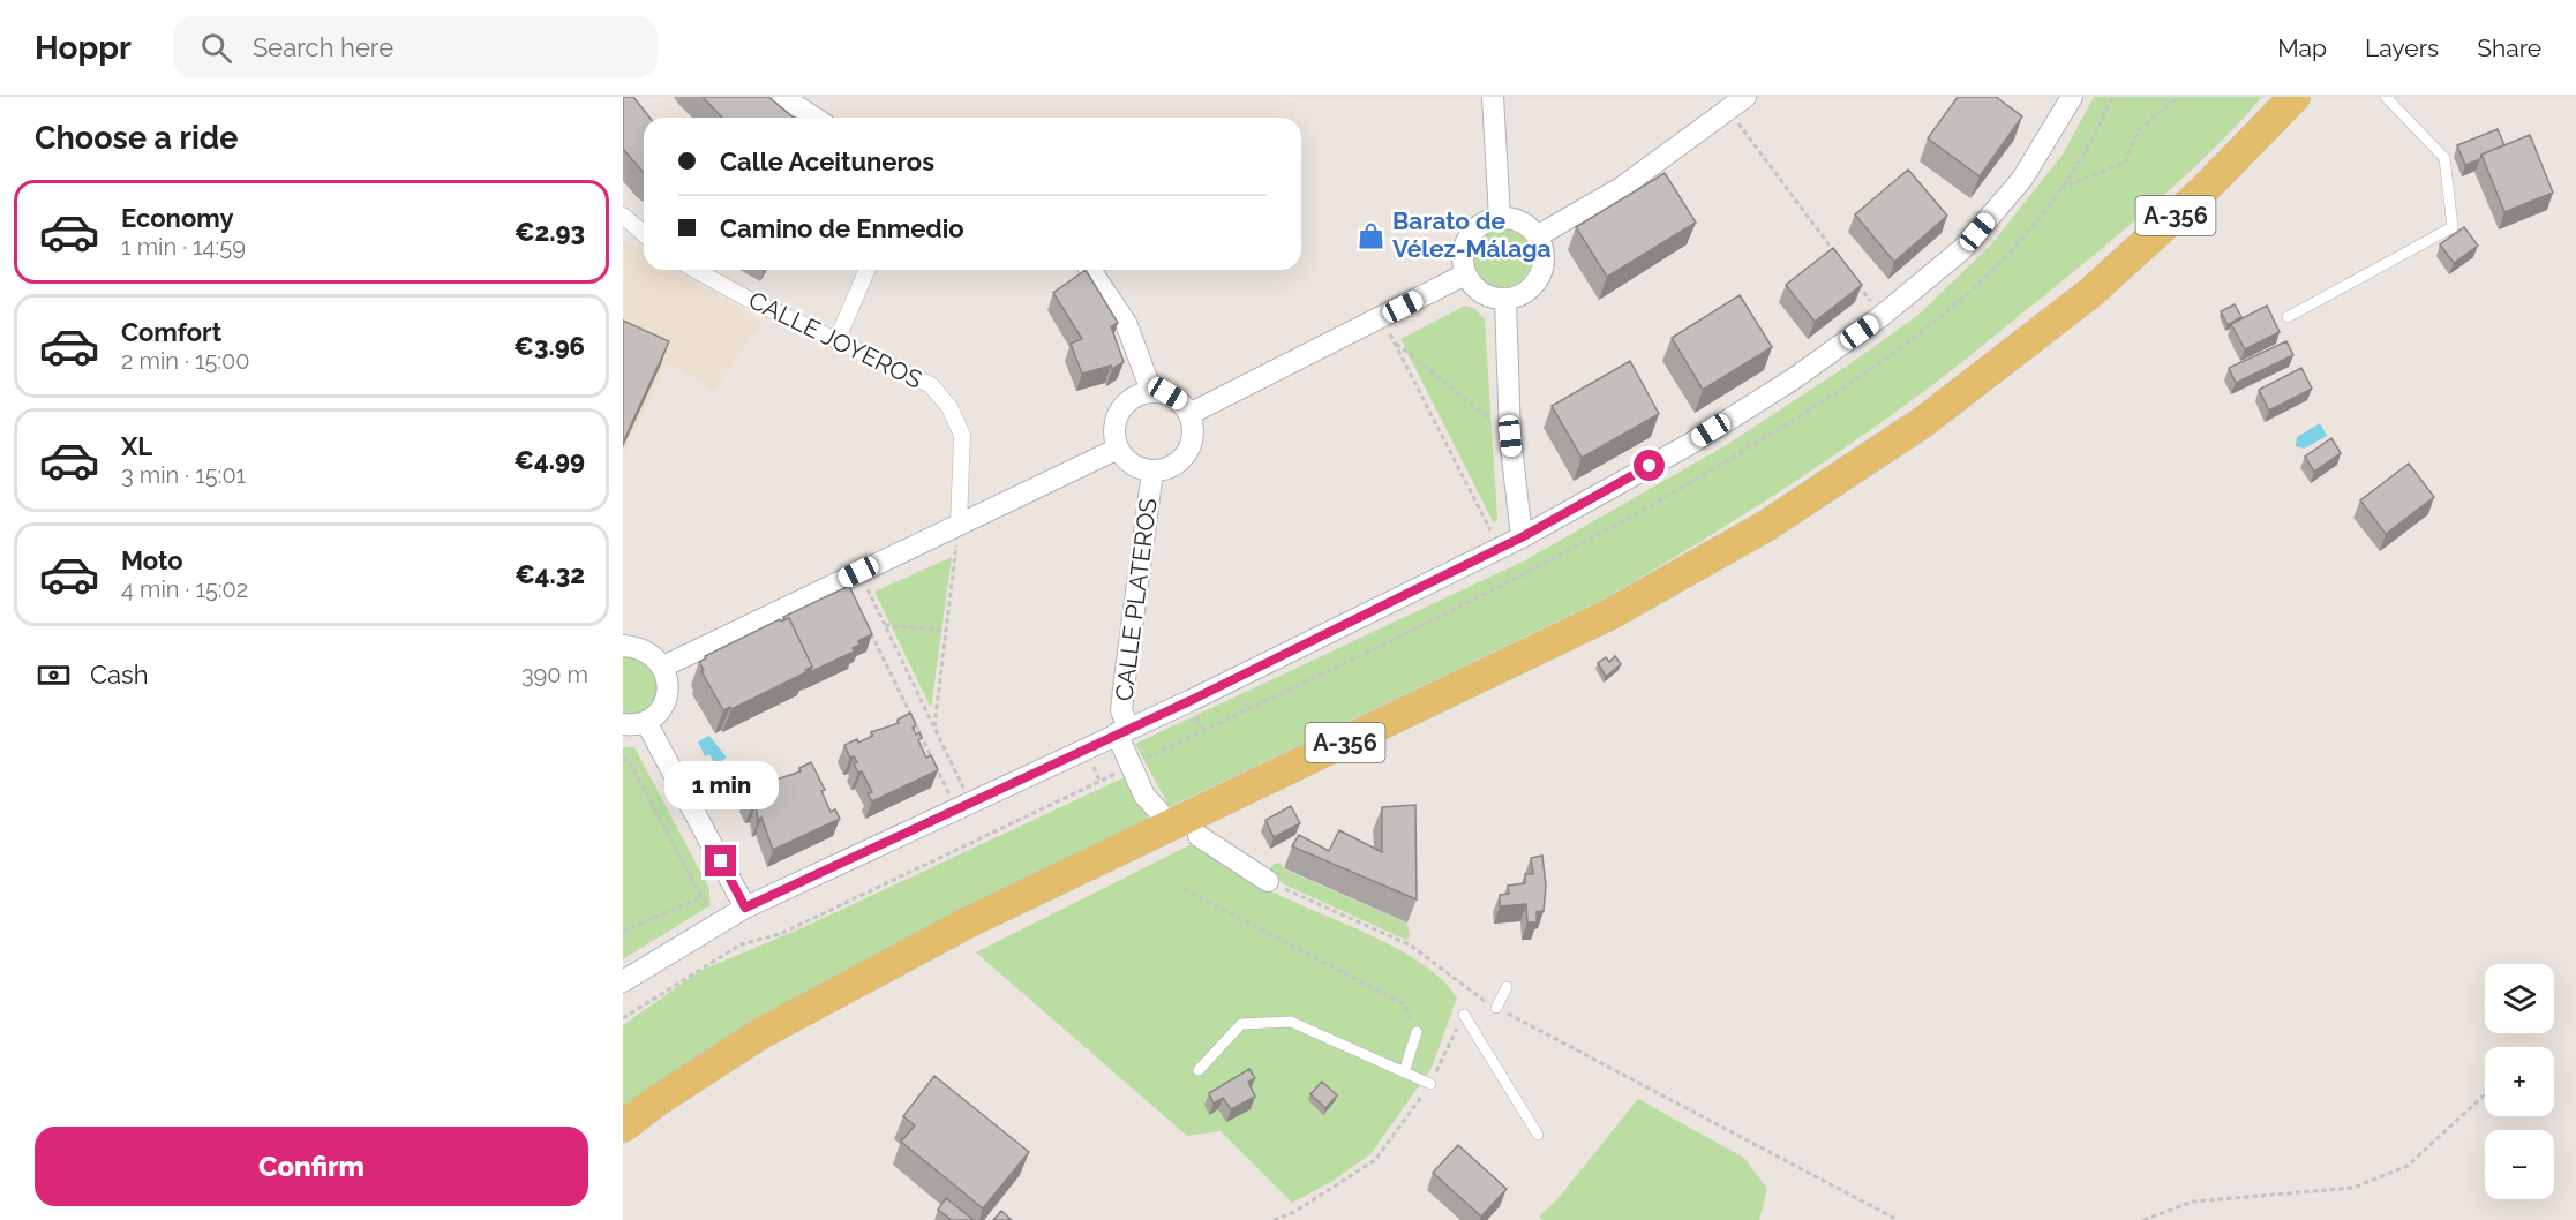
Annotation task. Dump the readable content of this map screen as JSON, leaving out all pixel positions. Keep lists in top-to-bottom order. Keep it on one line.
{"streets":{"main road":["A-356"],"street":["CALLE JOYEROS","CALLE PLATEROS"]},"places":{"shop":["Barato de Vélez-Málaga"]},"page":{"header":"Hoppr","search":"Search here","nav":["Map","Layers","Share"],"heading":"Choose a ride","banner":["Calle Aceituneros","Camino de Enmedio"],"list":[{"name":"Economy","note":"1 min · 14:59","value":"€2.93"},{"name":"Comfort","note":"2 min · 15:00","value":"€3.96"},{"name":"XL","note":"3 min · 15:01","value":"€4.99"},{"name":"Moto","note":"4 min · 15:02","value":"€4.32"}],"pay":["Cash","390 m"],"bubble":"1 min","map_buttons":["+","−"],"buttons":"Confirm"}}
